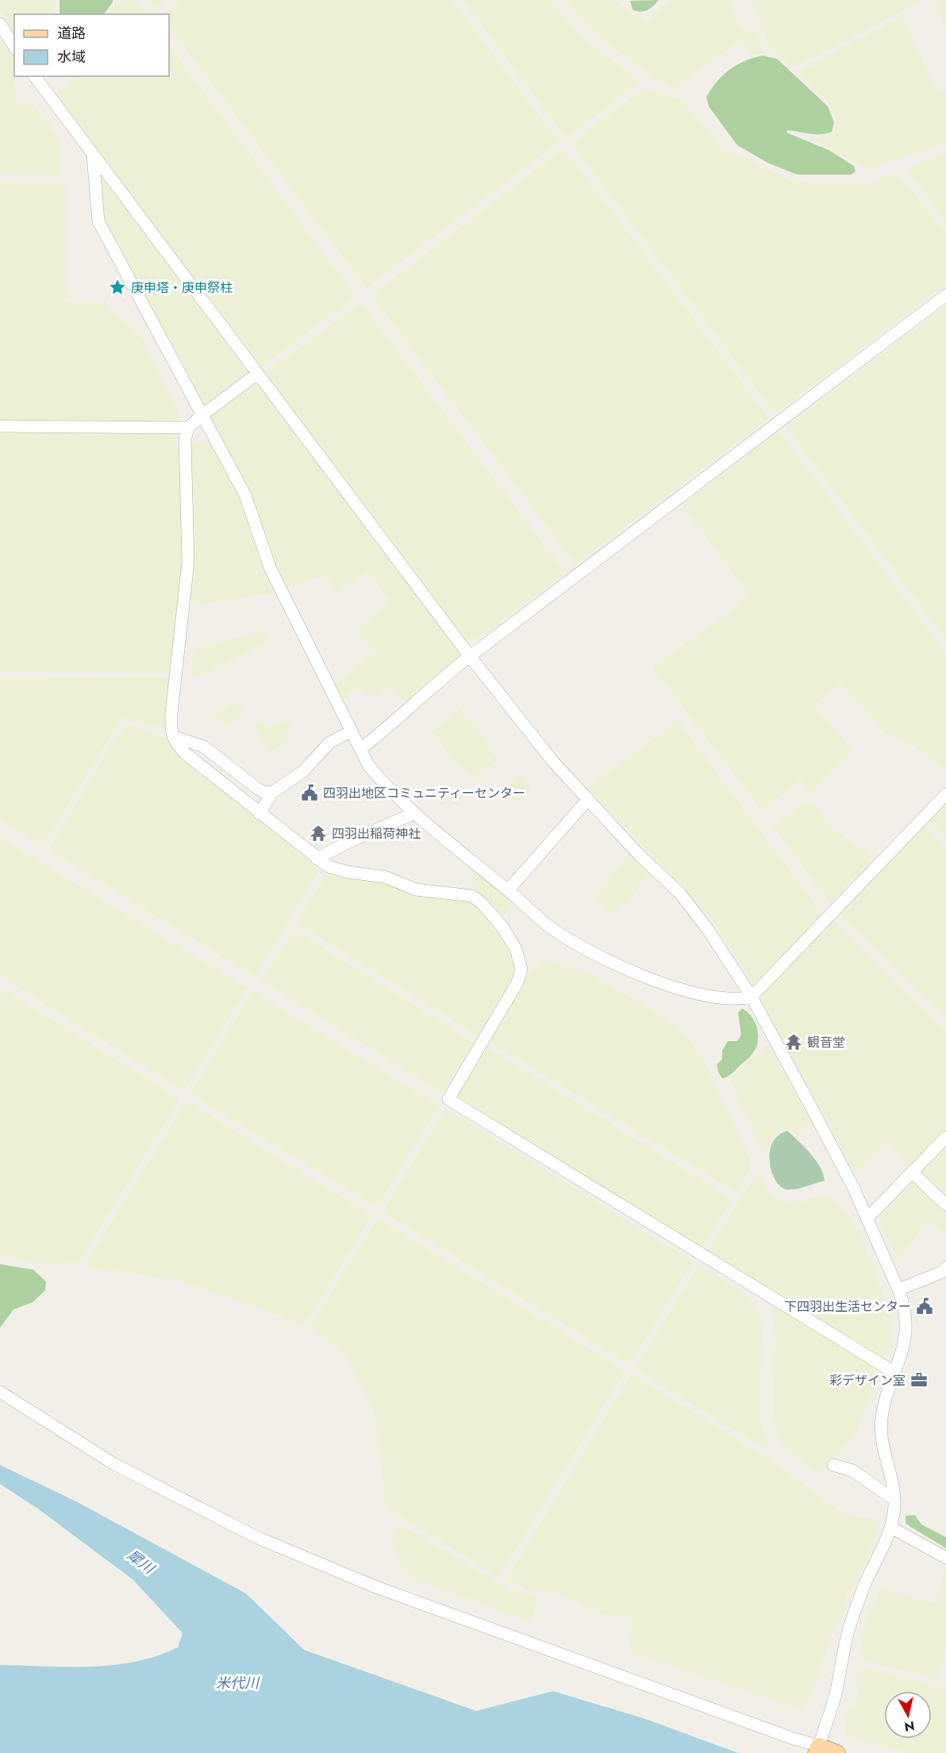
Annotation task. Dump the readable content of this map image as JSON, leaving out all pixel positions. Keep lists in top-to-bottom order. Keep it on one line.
{"water":["犀川","米代川"],"places":{"place":["庚申塔・庚申祭柱"],"public building":["四羽出地区コミュニティーセンター","下四羽出生活センター"],"temple":["四羽出稲荷神社","観音堂"],"office":["彩デザイン室"]},"legend":["道路","水域"],"north":"bottom"}
